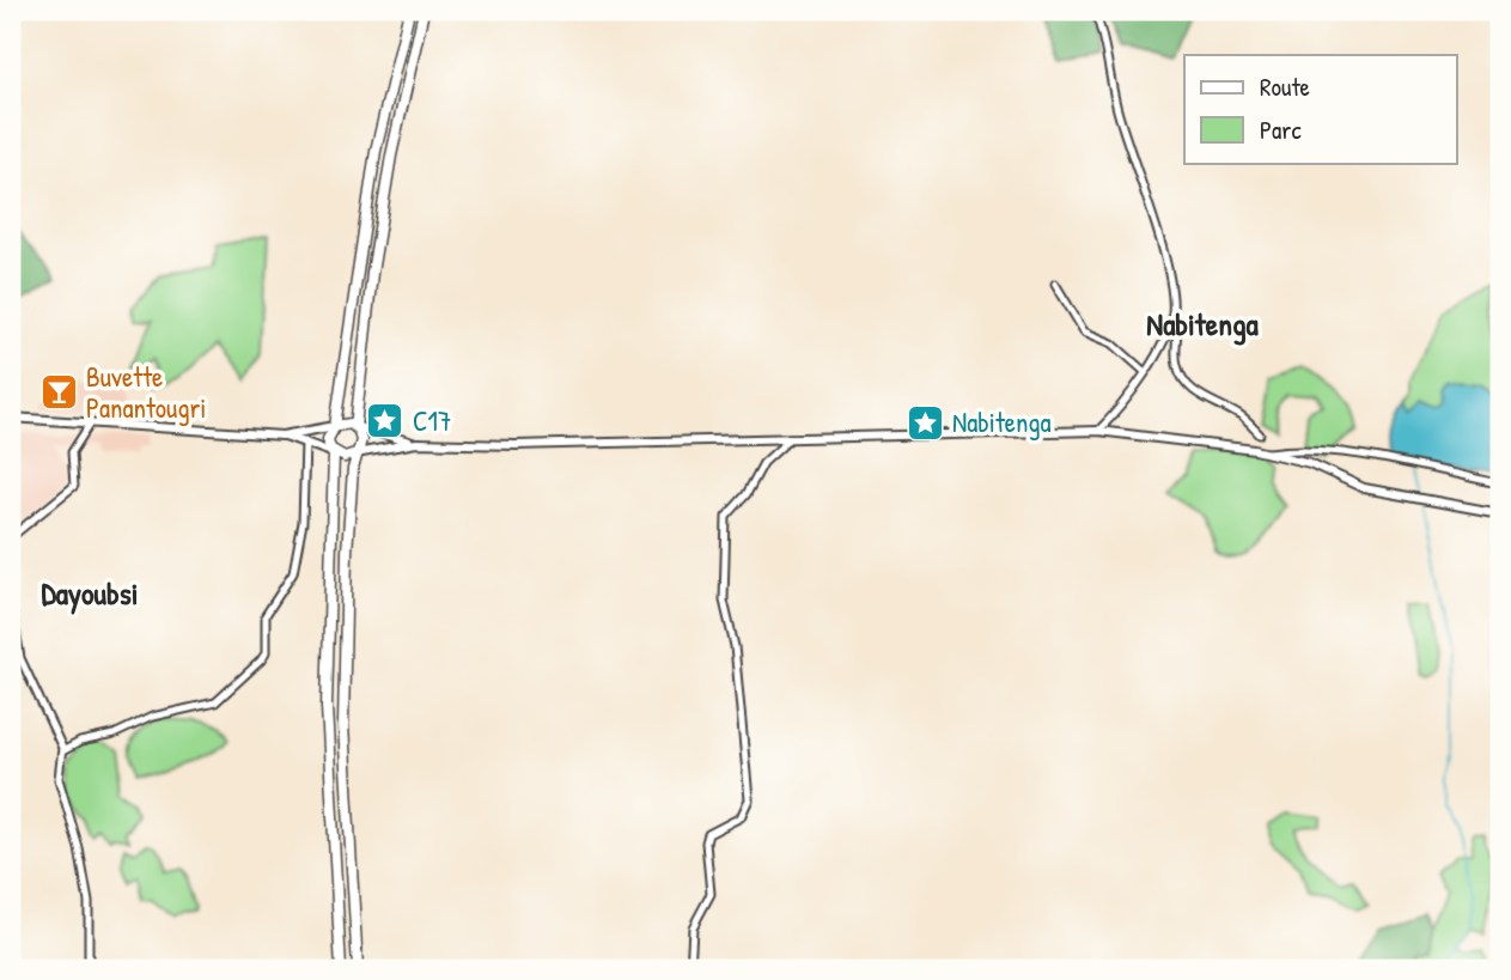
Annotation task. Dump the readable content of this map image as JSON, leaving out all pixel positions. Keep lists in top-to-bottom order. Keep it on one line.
{"districts":["Nabitenga","Dayoubsi"],"places":{"bar":["Buvette Panantougri"],"place":["C17","Nabitenga"]},"legend":["Route","Parc"]}
